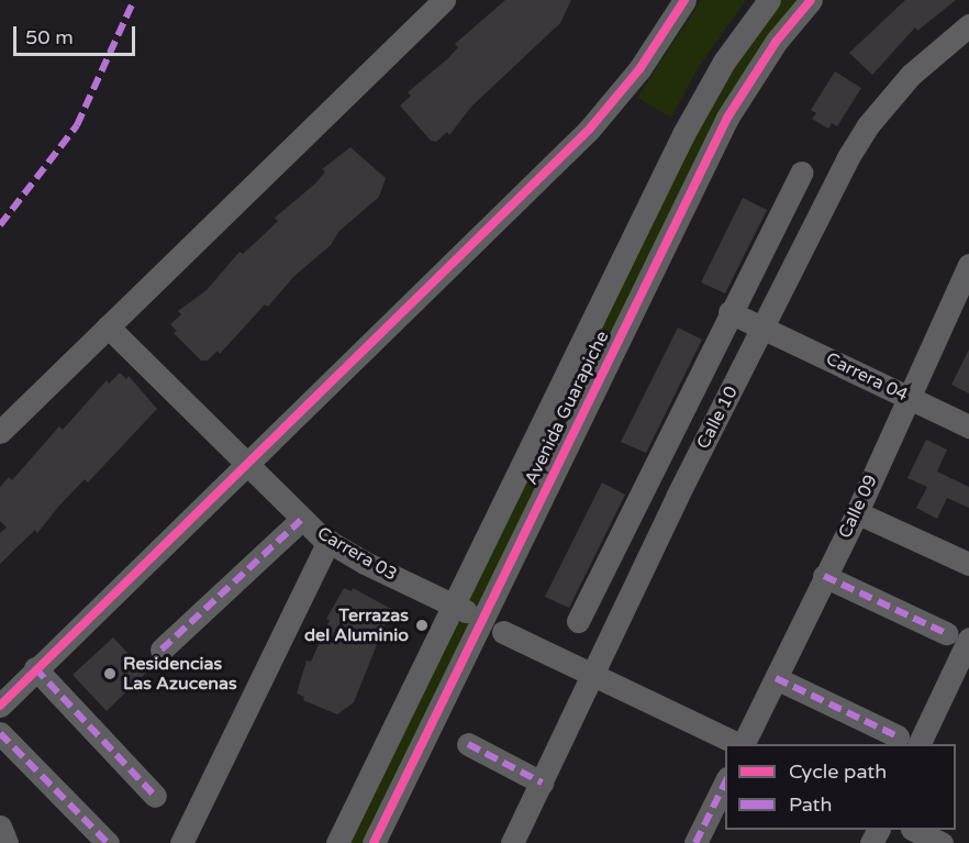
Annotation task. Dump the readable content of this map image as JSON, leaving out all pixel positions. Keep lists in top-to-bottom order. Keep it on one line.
{"streets":{"street":["Carrera 04","Avenida Guarapiche","Calle 10","Calle 09","Carrera 03"]},"crossings":[["Carrera 04","Calle 10"],["Carrera 04","Calle 09"],["Avenida Guarapiche","Carrera 03"]],"places":["Terrazas del Aluminio","Residencias Las Azucenas"],"legend":["Cycle path","Path"],"scale_bar":"50 m"}
